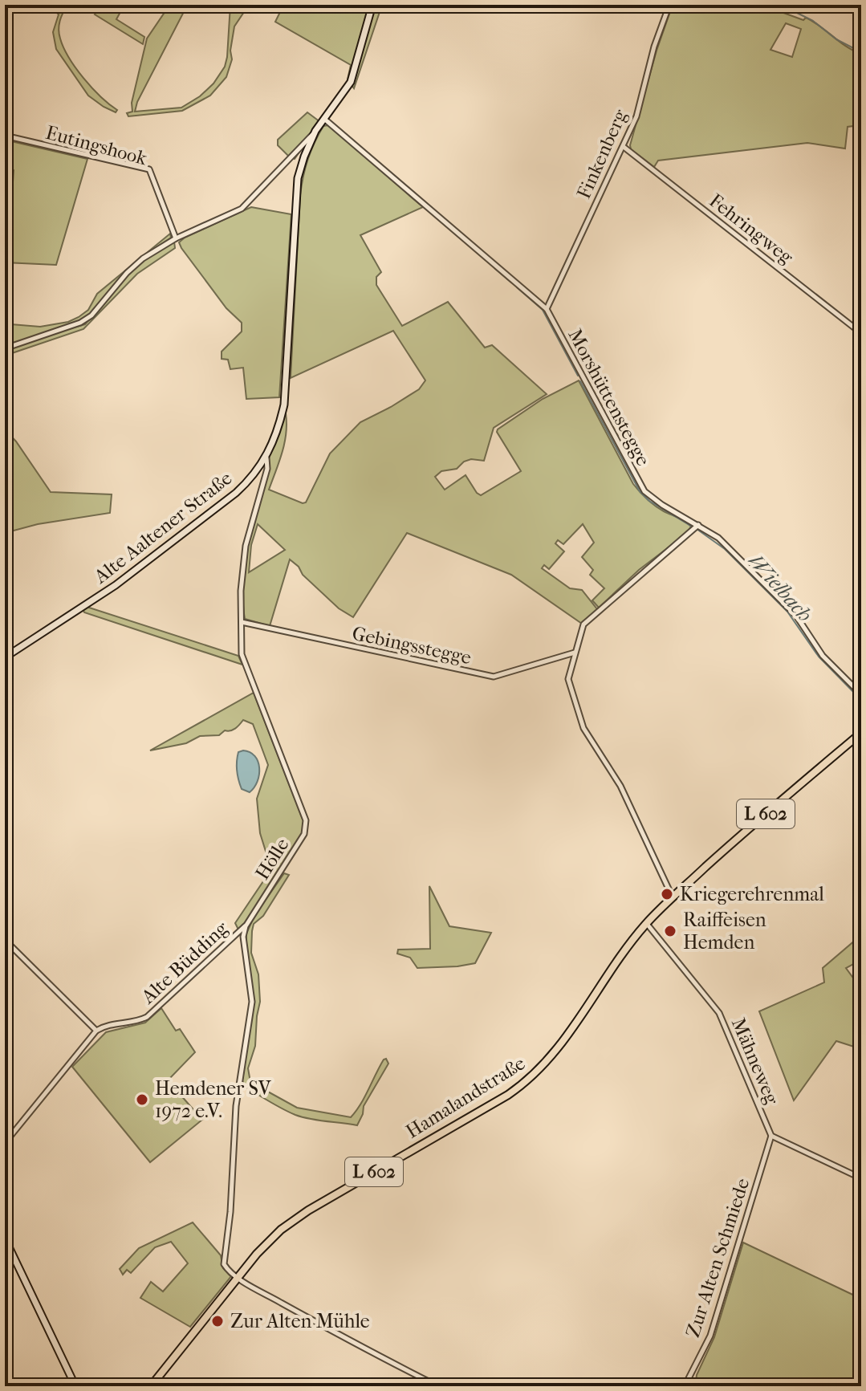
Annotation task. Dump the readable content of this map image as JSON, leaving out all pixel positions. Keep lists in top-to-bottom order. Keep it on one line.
{"streets":{"main road":["L 602","Hamalandstraße"],"street":["Eutingshook","Finkenberg","Fehringweg","Morshüttenstegge","Alte Aaltener Straße","Gebingsstegge","Hölle","Alte Büdding","Mähneweg","Zur Alten Schmiede"]},"crossings":[["Finkenberg","Fehringweg"],["Finkenberg","Morshüttenstegge"],["Morshüttenstegge","Alte Aaltener Straße"],["Alte Aaltener Straße","Hölle"],["Gebingsstegge","Hölle"],["Hölle","Alte Büdding"],["Mähneweg","Hamalandstraße"],["Mähneweg","Zur Alten Schmiede"]],"water":["Wielbach"],"places":["Kriegerehrenmal","Raiffeisen Hemden","Hemdener SV 1972 e.V.","Zur Alten Mühle"]}
